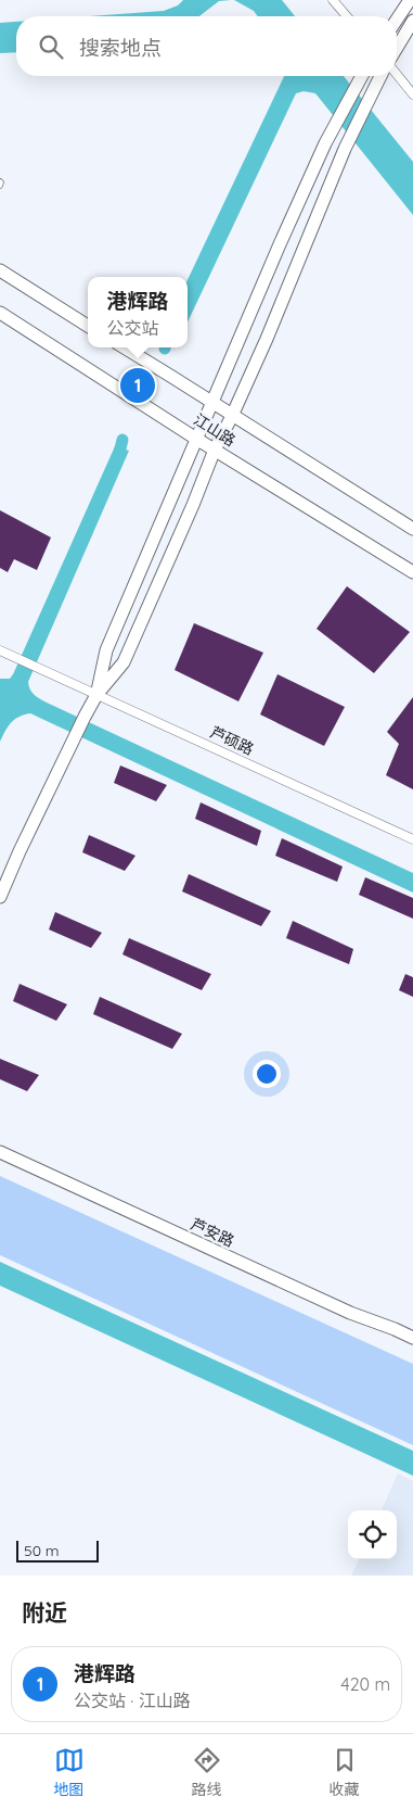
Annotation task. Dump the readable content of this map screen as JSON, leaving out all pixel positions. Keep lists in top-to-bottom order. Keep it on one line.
{"streets":{"main road":["江山路","芦安路"],"street":["芦硕路"]},"scale_bar":"50 m","page":{"search":"搜索地点","popup":["港辉路","公交站"],"pins":"1","scale":"50 m","heading":"附近","list":[{"mark":"1","name":"港辉路","note":"公交站 · 江山路","value":"420 m"}],"nav":["地图","路线","收藏"]}}
